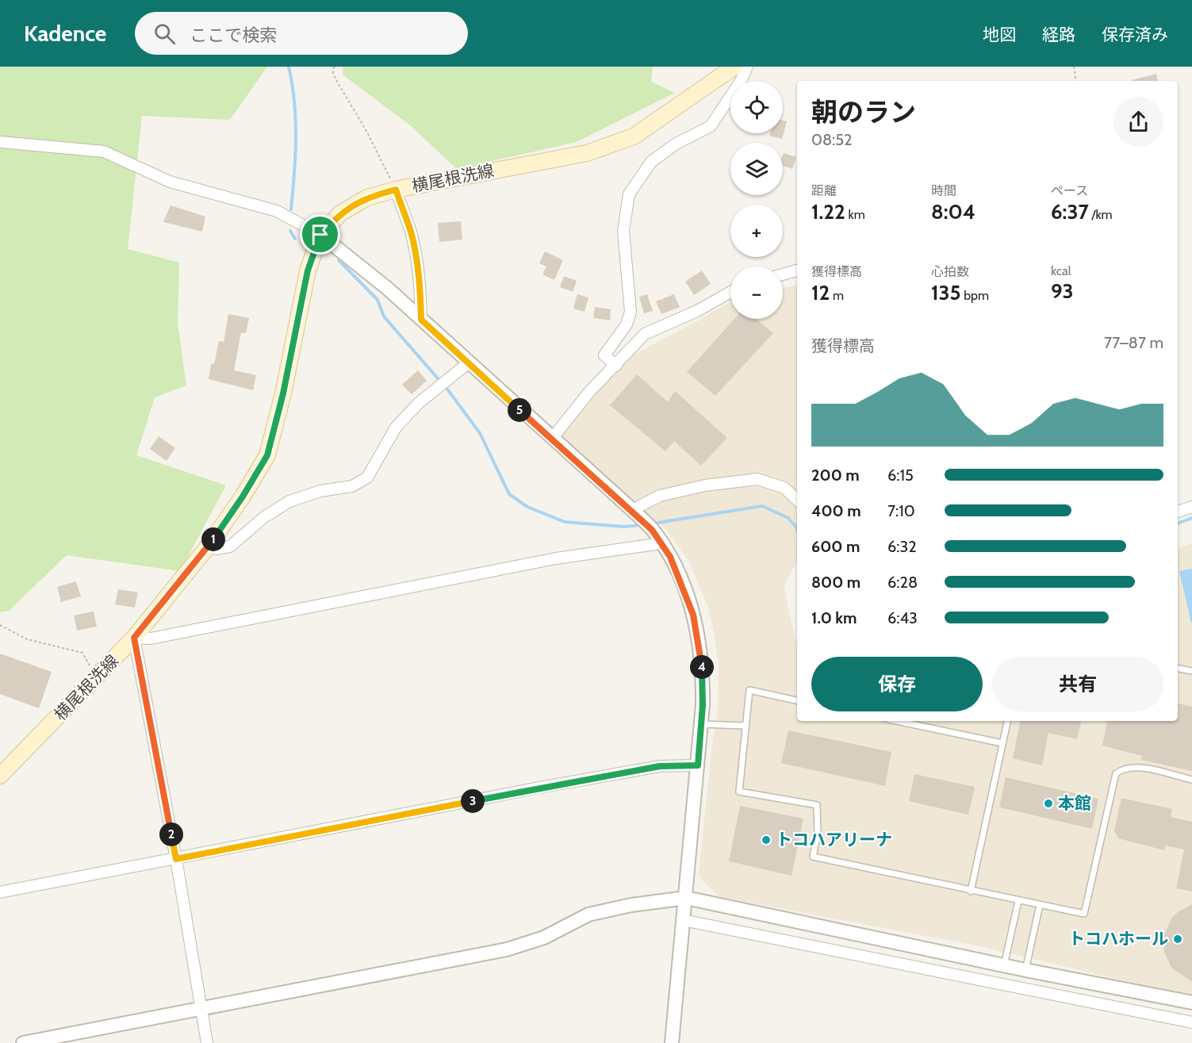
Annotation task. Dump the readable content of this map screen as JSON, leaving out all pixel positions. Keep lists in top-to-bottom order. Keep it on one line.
{"streets":{"main road":["横尾根洗線"]},"places":["本館","トコハアリーナ","トコハホール"],"page":{"header":"Kadence","search":"ここで検索","nav":["地図","経路","保存済み"],"map_buttons":["+","−"],"heading":["朝のラン","08:52"],"stats":[["距離","1.22 km"],["時間","8:04"],["ペース","6:37 /km"],["獲得標高","12 m"],["心拍数","135 bpm"],["kcal","93"]],"chart":["獲得標高","77–87 m"],"pins":["5","1","4","3","2"],"list":[{"name":"200 m","note":"6:15"},{"name":"400 m","note":"7:10"},{"name":"600 m","note":"6:32"},{"name":"800 m","note":"6:28"},{"name":"1.0 km","note":"6:43"}],"buttons":["保存","共有"]}}
